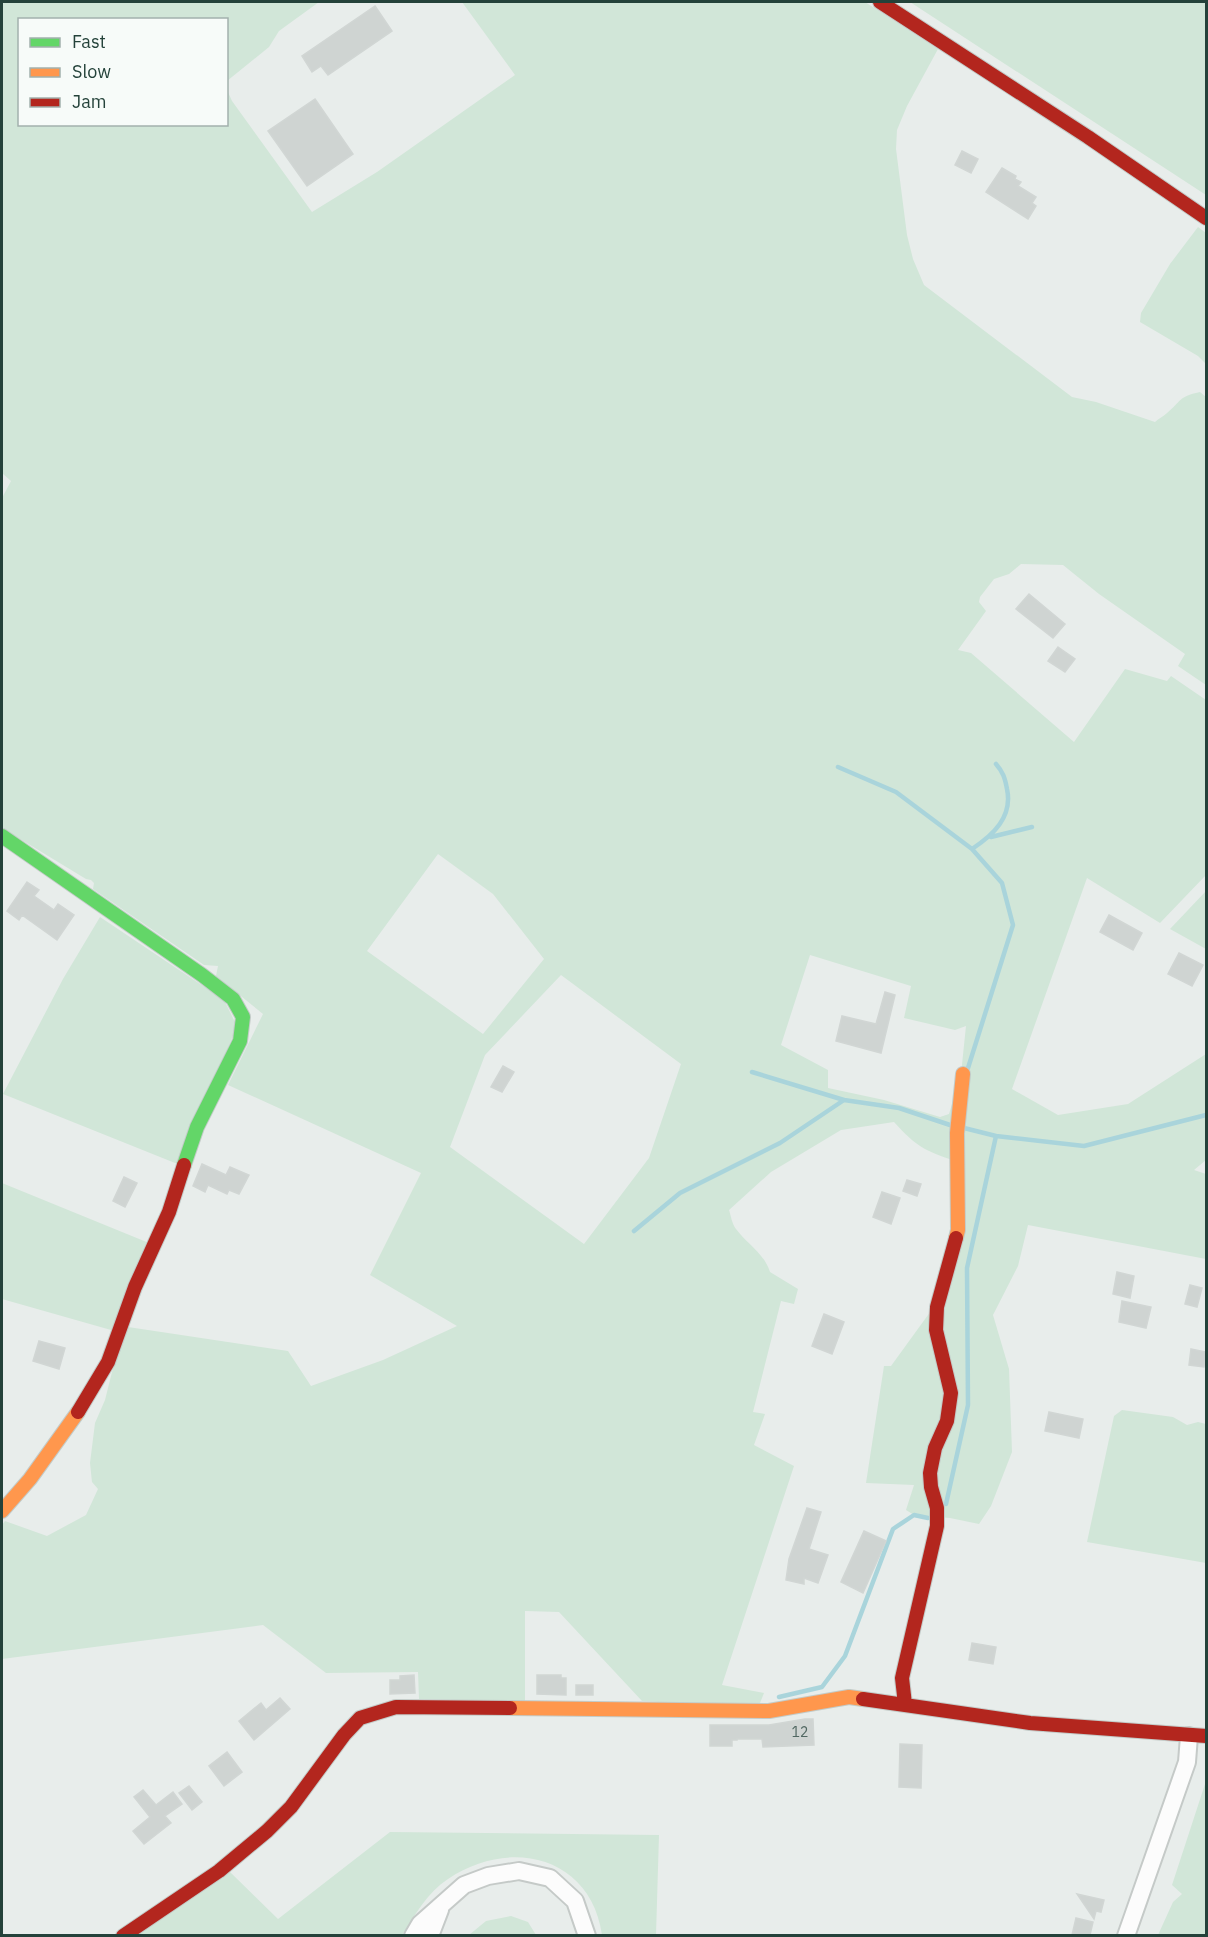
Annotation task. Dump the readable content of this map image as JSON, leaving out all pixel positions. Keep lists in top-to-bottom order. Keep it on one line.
{"house_numbers":["12"],"legend":["Fast","Slow","Jam"]}
